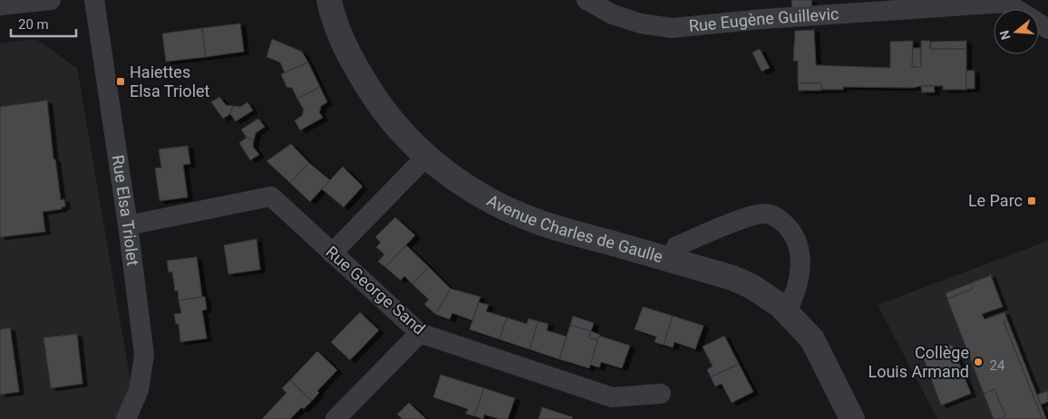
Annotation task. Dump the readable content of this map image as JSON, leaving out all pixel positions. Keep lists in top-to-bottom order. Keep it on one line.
{"streets":{"street":["Rue Eugène Guillevic","Rue Elsa Triolet","Avenue Charles de Gaulle","Rue George Sand"]},"crossings":[["Rue Elsa Triolet","Rue George Sand"]],"places":{"transit":["Haiettes Elsa Triolet","Le Parc"],"other":["Collège Louis Armand"]},"house_numbers":["24"],"scale_bar":"20 m","north":"left"}
